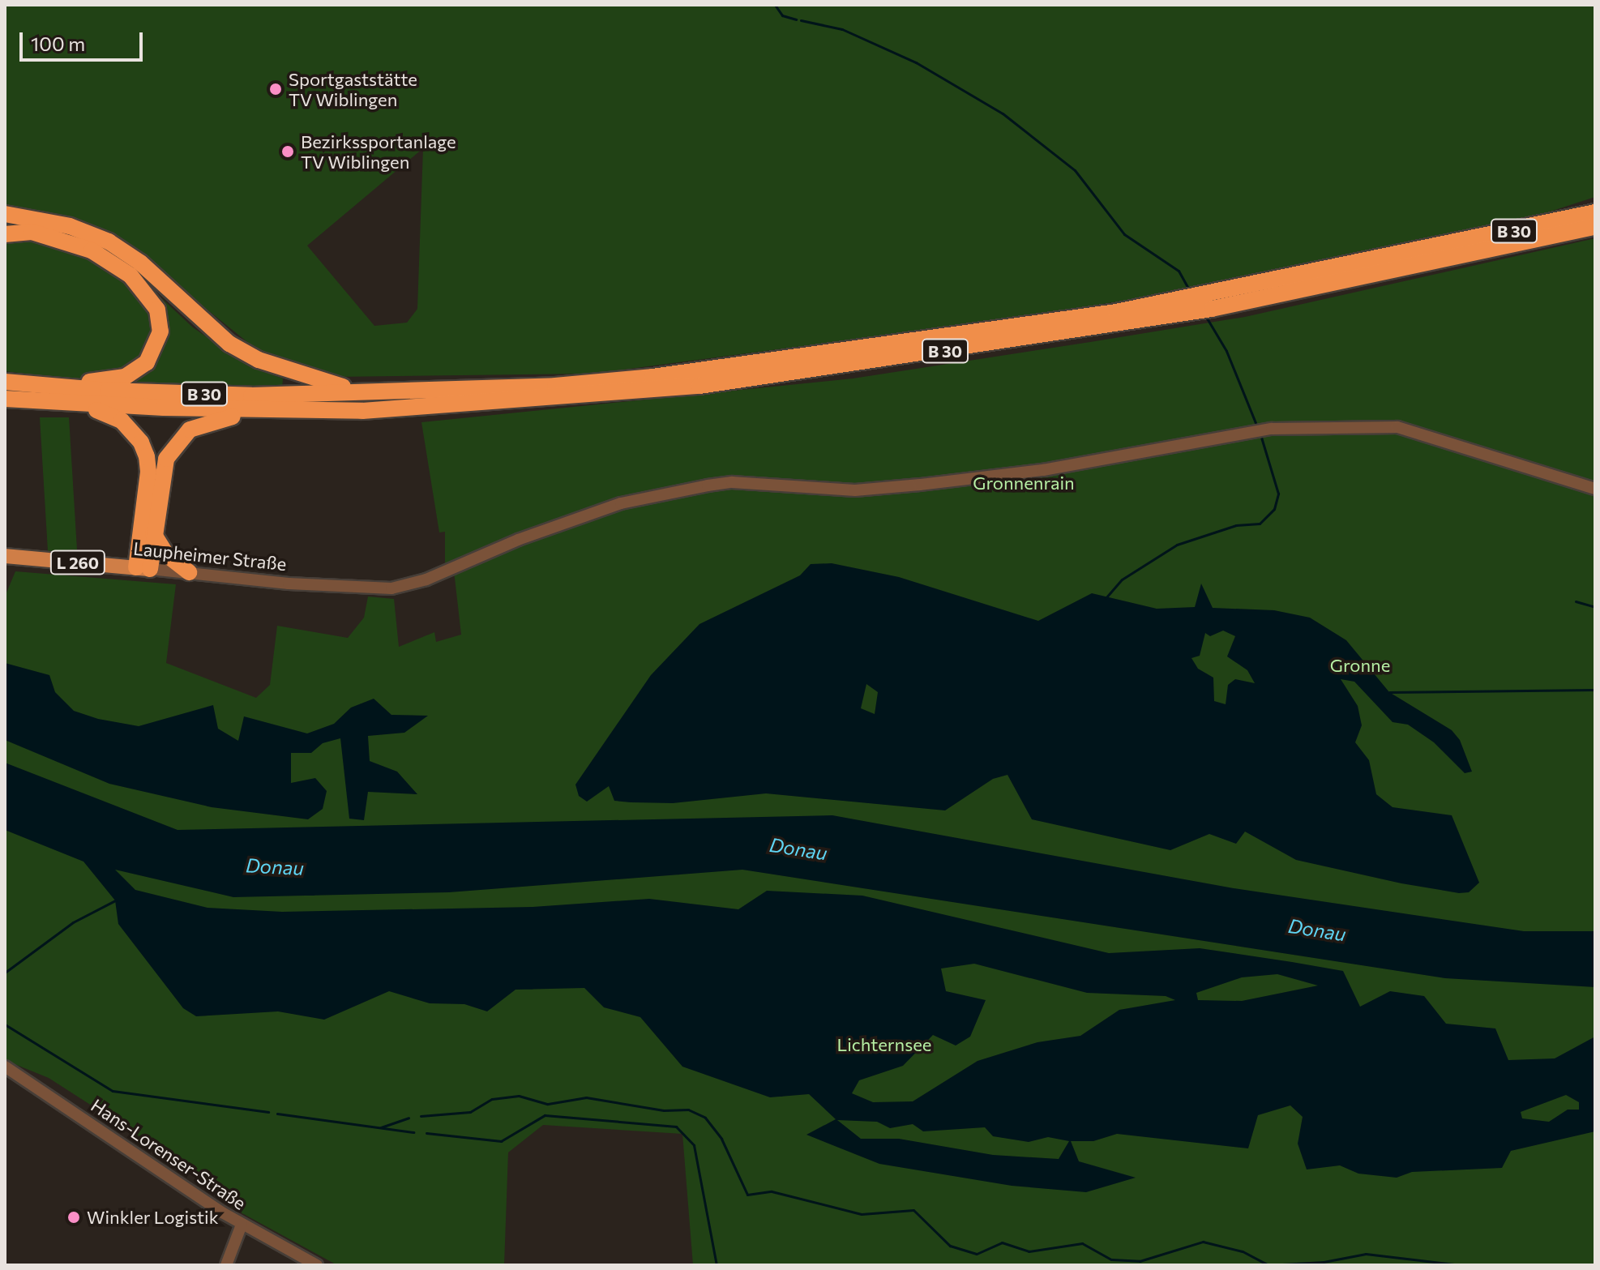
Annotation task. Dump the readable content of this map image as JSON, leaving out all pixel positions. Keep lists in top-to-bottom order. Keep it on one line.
{"streets":{"highway":["B 30"],"main road":["Laupheimer Straße","L 260"],"street":["Hans-Lorenser-Straße"]},"water":["Donau"],"parks":["Gronnenrain","Gronne","Lichternsee"],"places":["Sportgaststätte TV Wiblingen","Bezirkssportanlage TV Wiblingen","Winkler Logistik"],"scale_bar":"100 m"}
